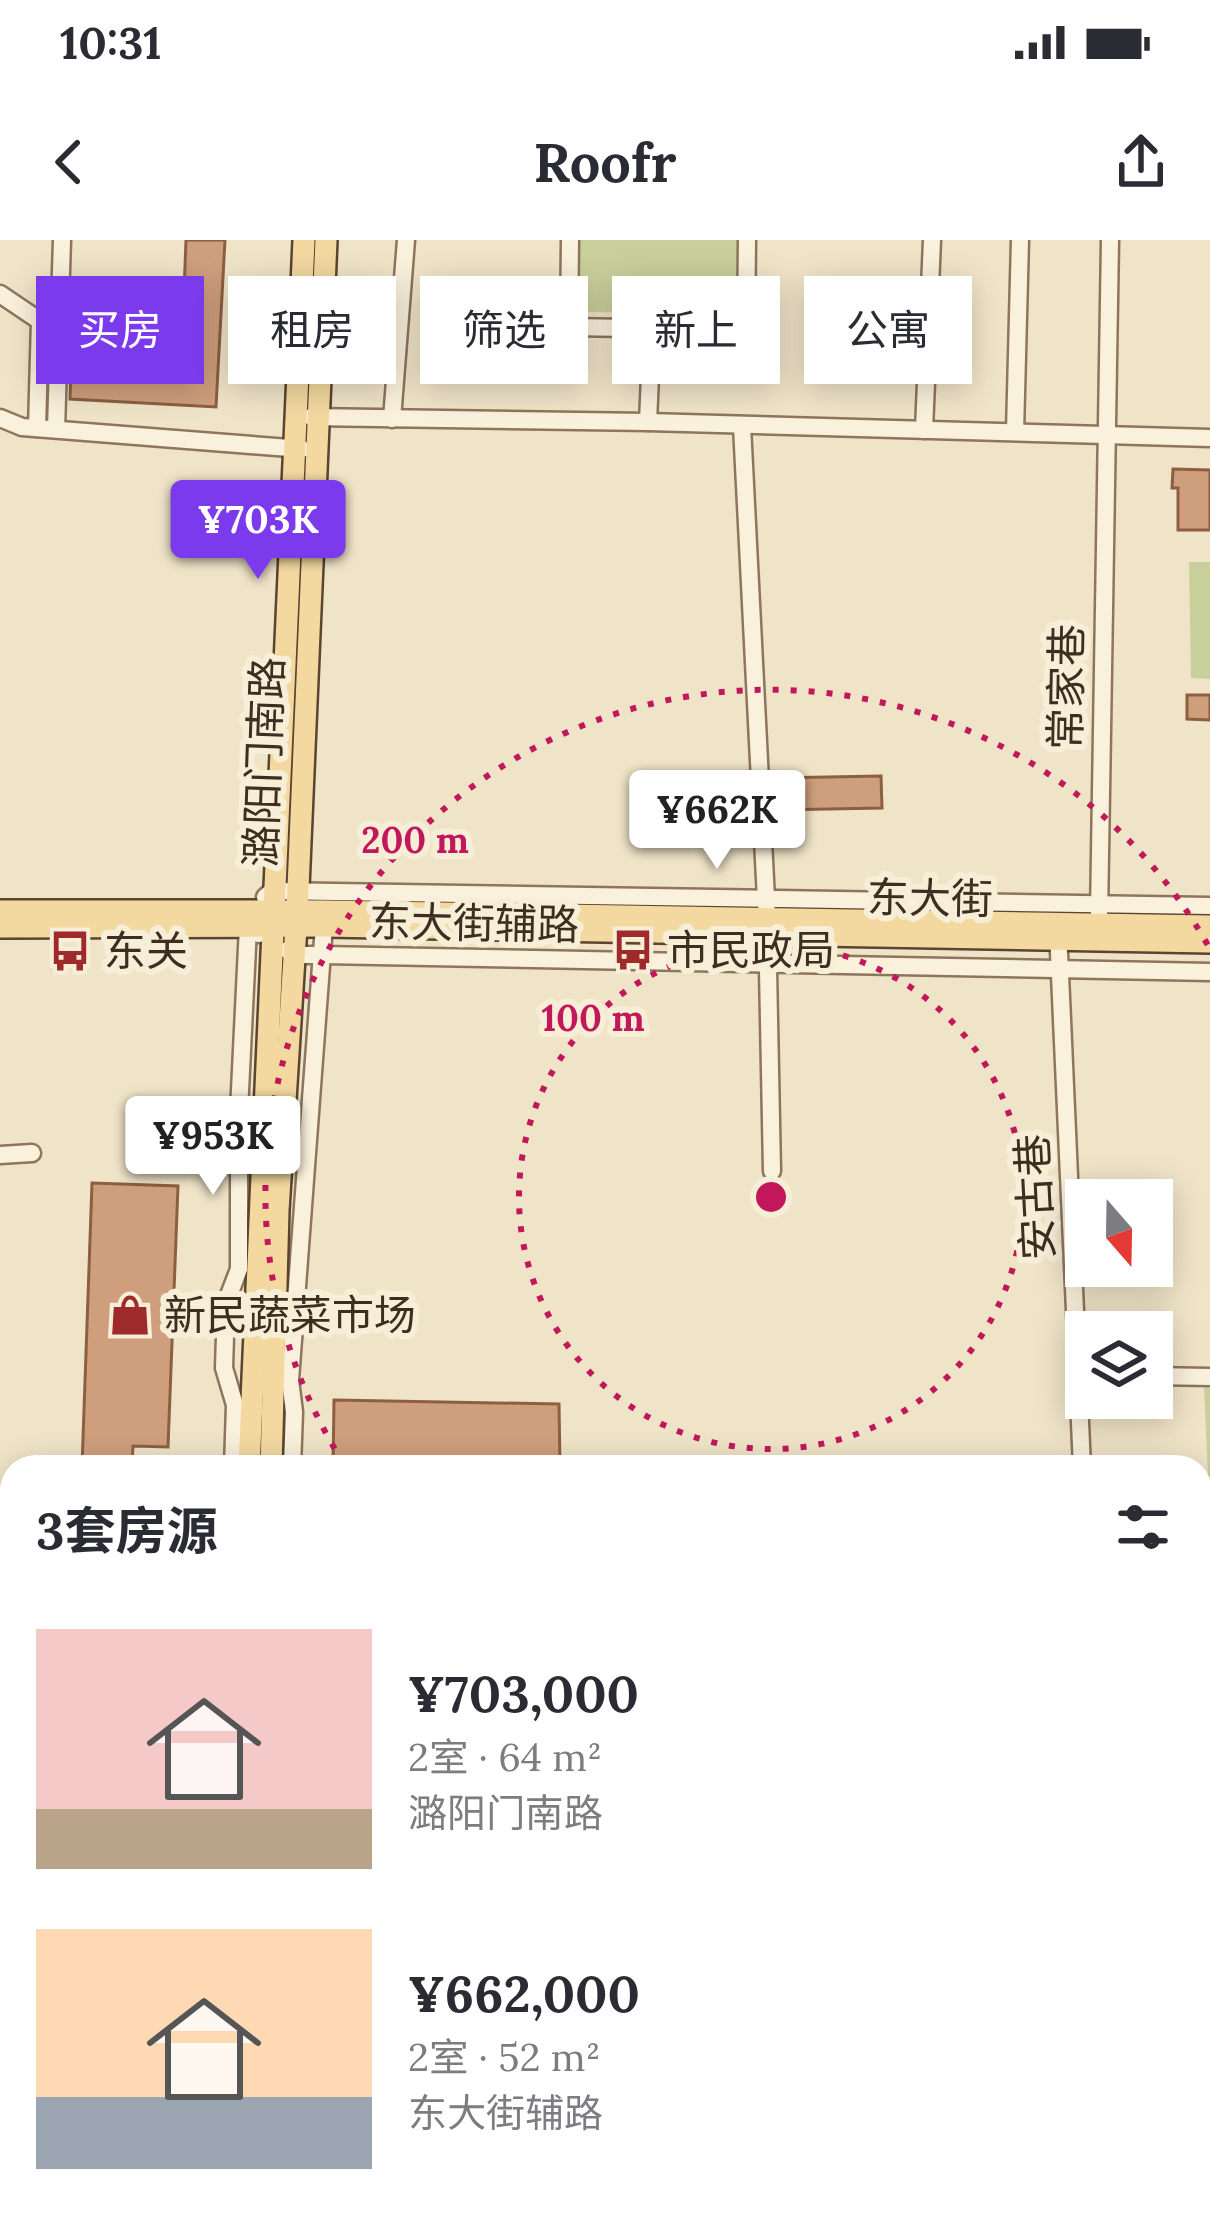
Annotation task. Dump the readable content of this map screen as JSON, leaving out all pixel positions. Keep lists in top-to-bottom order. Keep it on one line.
{"streets":{"main road":["潞阳门南路","东大街"],"street":["常家巷","东大街辅路","安古巷"]},"crossings":[["常家巷","东大街"],["潞阳门南路","东大街"],["潞阳门南路","东大街辅路"],["东大街","东大街辅路"],["东大街","安古巷"],["东大街辅路","安古巷"]],"places":{"bus stop":["市民政局","东关"],"shop":["新民蔬菜市场"]},"north":"bottom","page":{"status":"10:31","header":"Roofr","chip":["买房","租房","筛选","新上","公寓"],"price":["¥703K","¥662K","¥953K"],"heading":"3套房源","list":[{"name":"¥703,000","note":"2室 · 64 m² · 潞阳门南路"},{"name":"¥662,000","note":"2室 · 52 m² · 东大街辅路"}]},"rings":["200 m","100 m"]}
